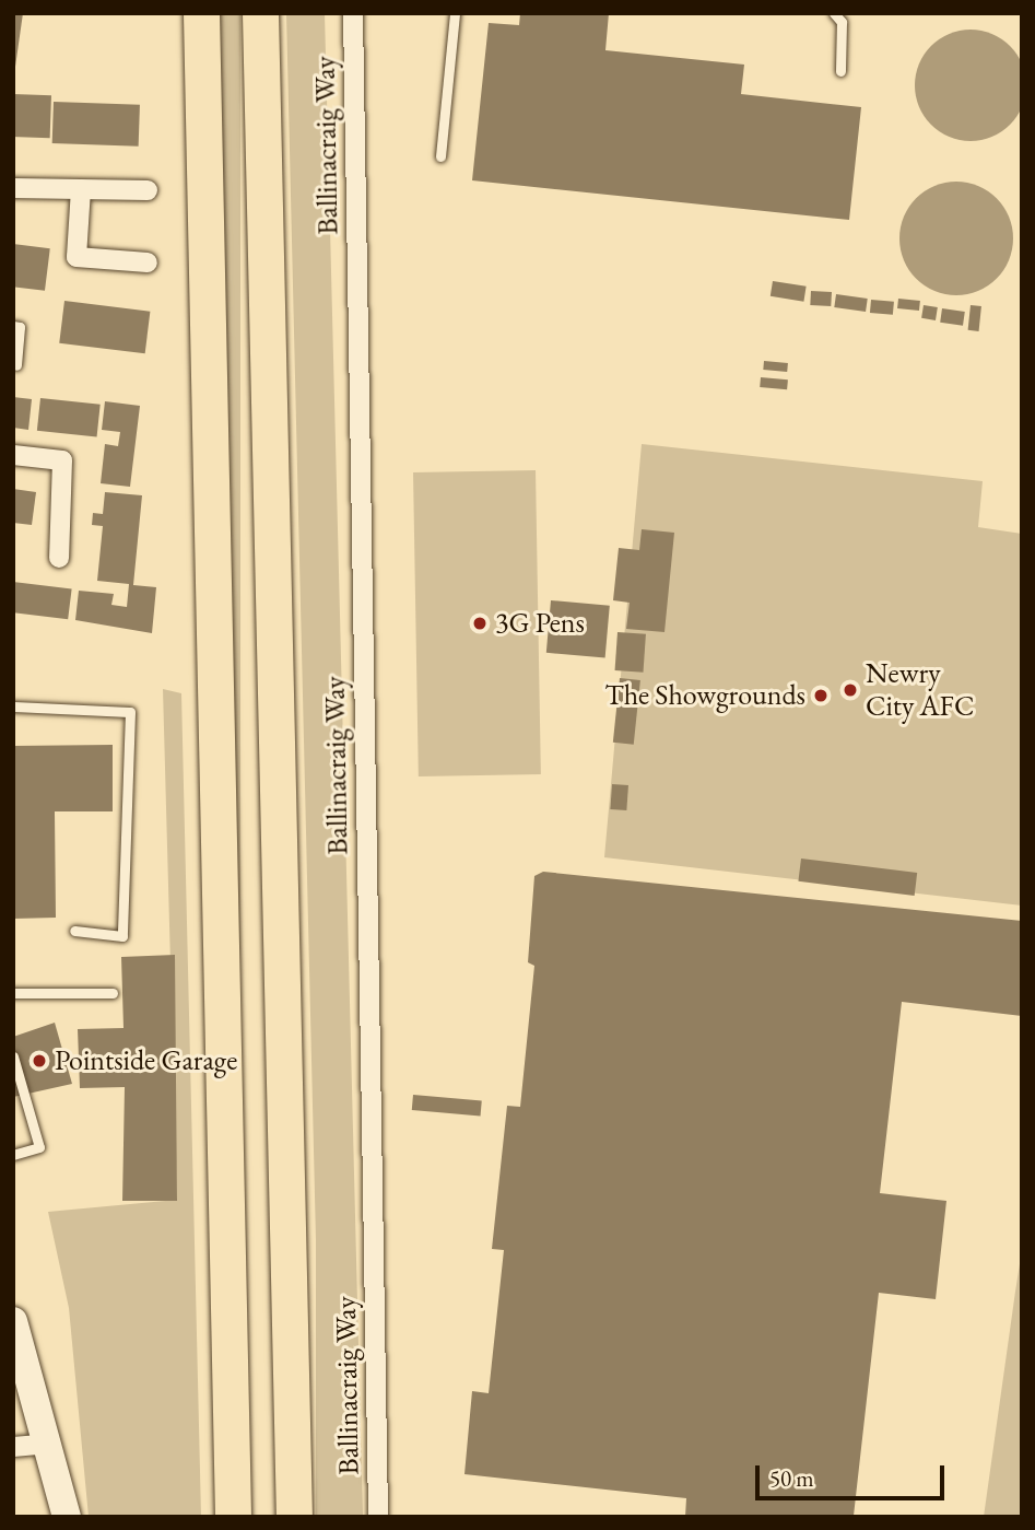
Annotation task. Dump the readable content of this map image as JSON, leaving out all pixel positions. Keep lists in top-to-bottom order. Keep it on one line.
{"streets":{"street":["Ballinacraig Way"]},"places":["3G Pens","Newry City AFC","The Showgrounds","Pointside Garage"],"scale_bar":"50 m"}
